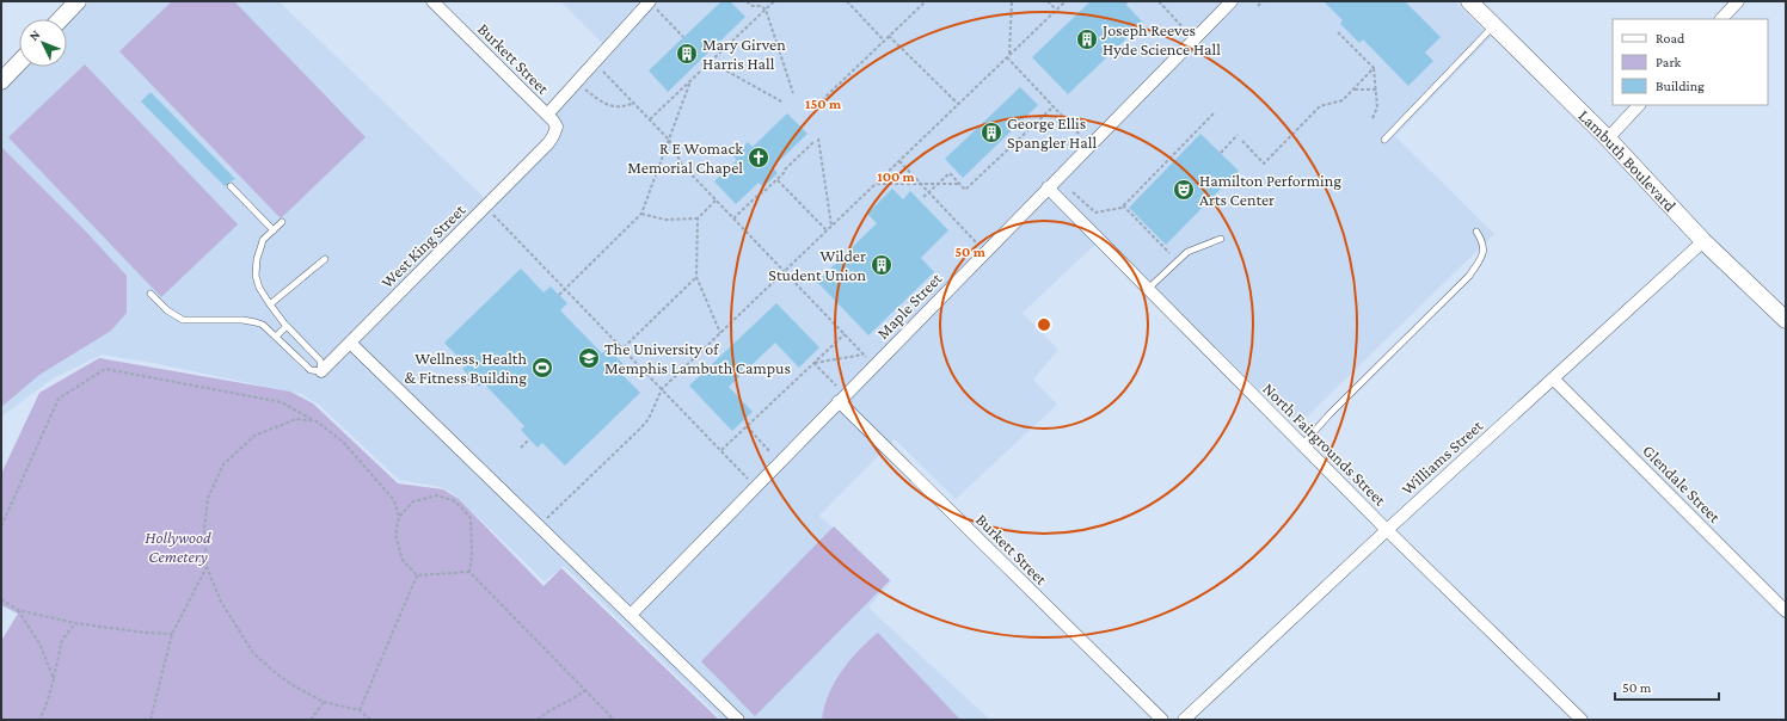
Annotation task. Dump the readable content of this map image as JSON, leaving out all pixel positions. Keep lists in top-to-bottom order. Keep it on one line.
{"streets":{"street":["Burkett Street","Lambuth Boulevard","West King Street","Maple Street","North Fairgrounds Street","Williams Street","Glendale Street"]},"crossings":[["Burkett Street","West King Street"],["Burkett Street","Maple Street"],["Lambuth Boulevard","Williams Street"],["Maple Street","North Fairgrounds Street"],["North Fairgrounds Street","Williams Street"],["Williams Street","Glendale Street"]],"parks":["Hollywood Cemetery"],"places":{"building":["Joseph Reeves Hyde Science Hall","Mary Girven Harris Hall","George Ellis Spangler Hall","Wilder Student Union"],"church":["R E Womack Memorial Chapel"],"theatre":["Hamilton Performing Arts Center"],"school or university":["The University of Memphis Lambuth Campus"],"sports":["Wellness, Health & Fitness Building"]},"legend":["Road","Park","Building"],"scale_bar":"50 m","north":"top left","rings":["150 m","100 m","50 m"]}
